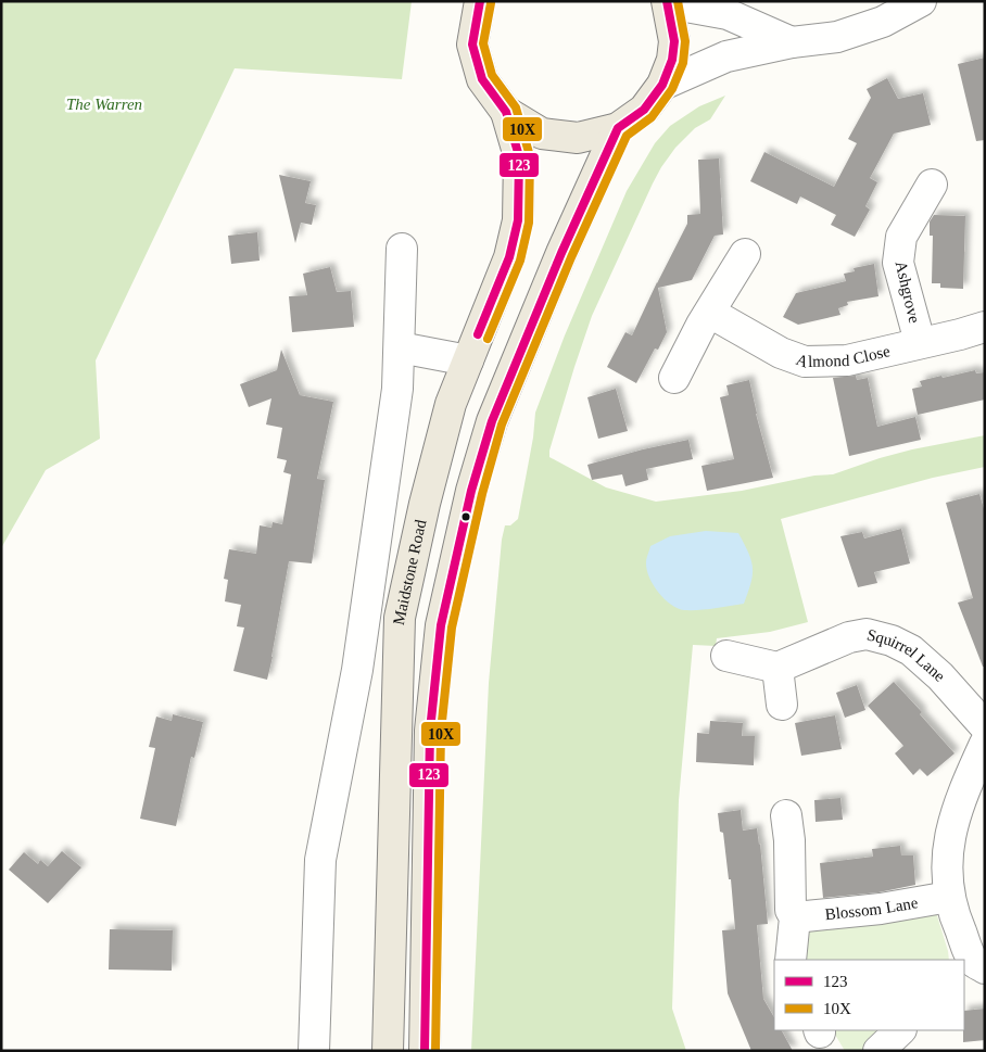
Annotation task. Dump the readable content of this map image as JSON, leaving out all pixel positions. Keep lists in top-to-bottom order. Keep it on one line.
{"streets":{"main road":["Maidstone Road"],"street":["Ashgrove","Almond Close","Squirrel Lane","Blossom Lane"]},"crossings":[["Ashgrove","Almond Close"]],"parks":["The Warren"],"lines":["transit line 123","transit line 10X"],"legend":["123","10X"]}
